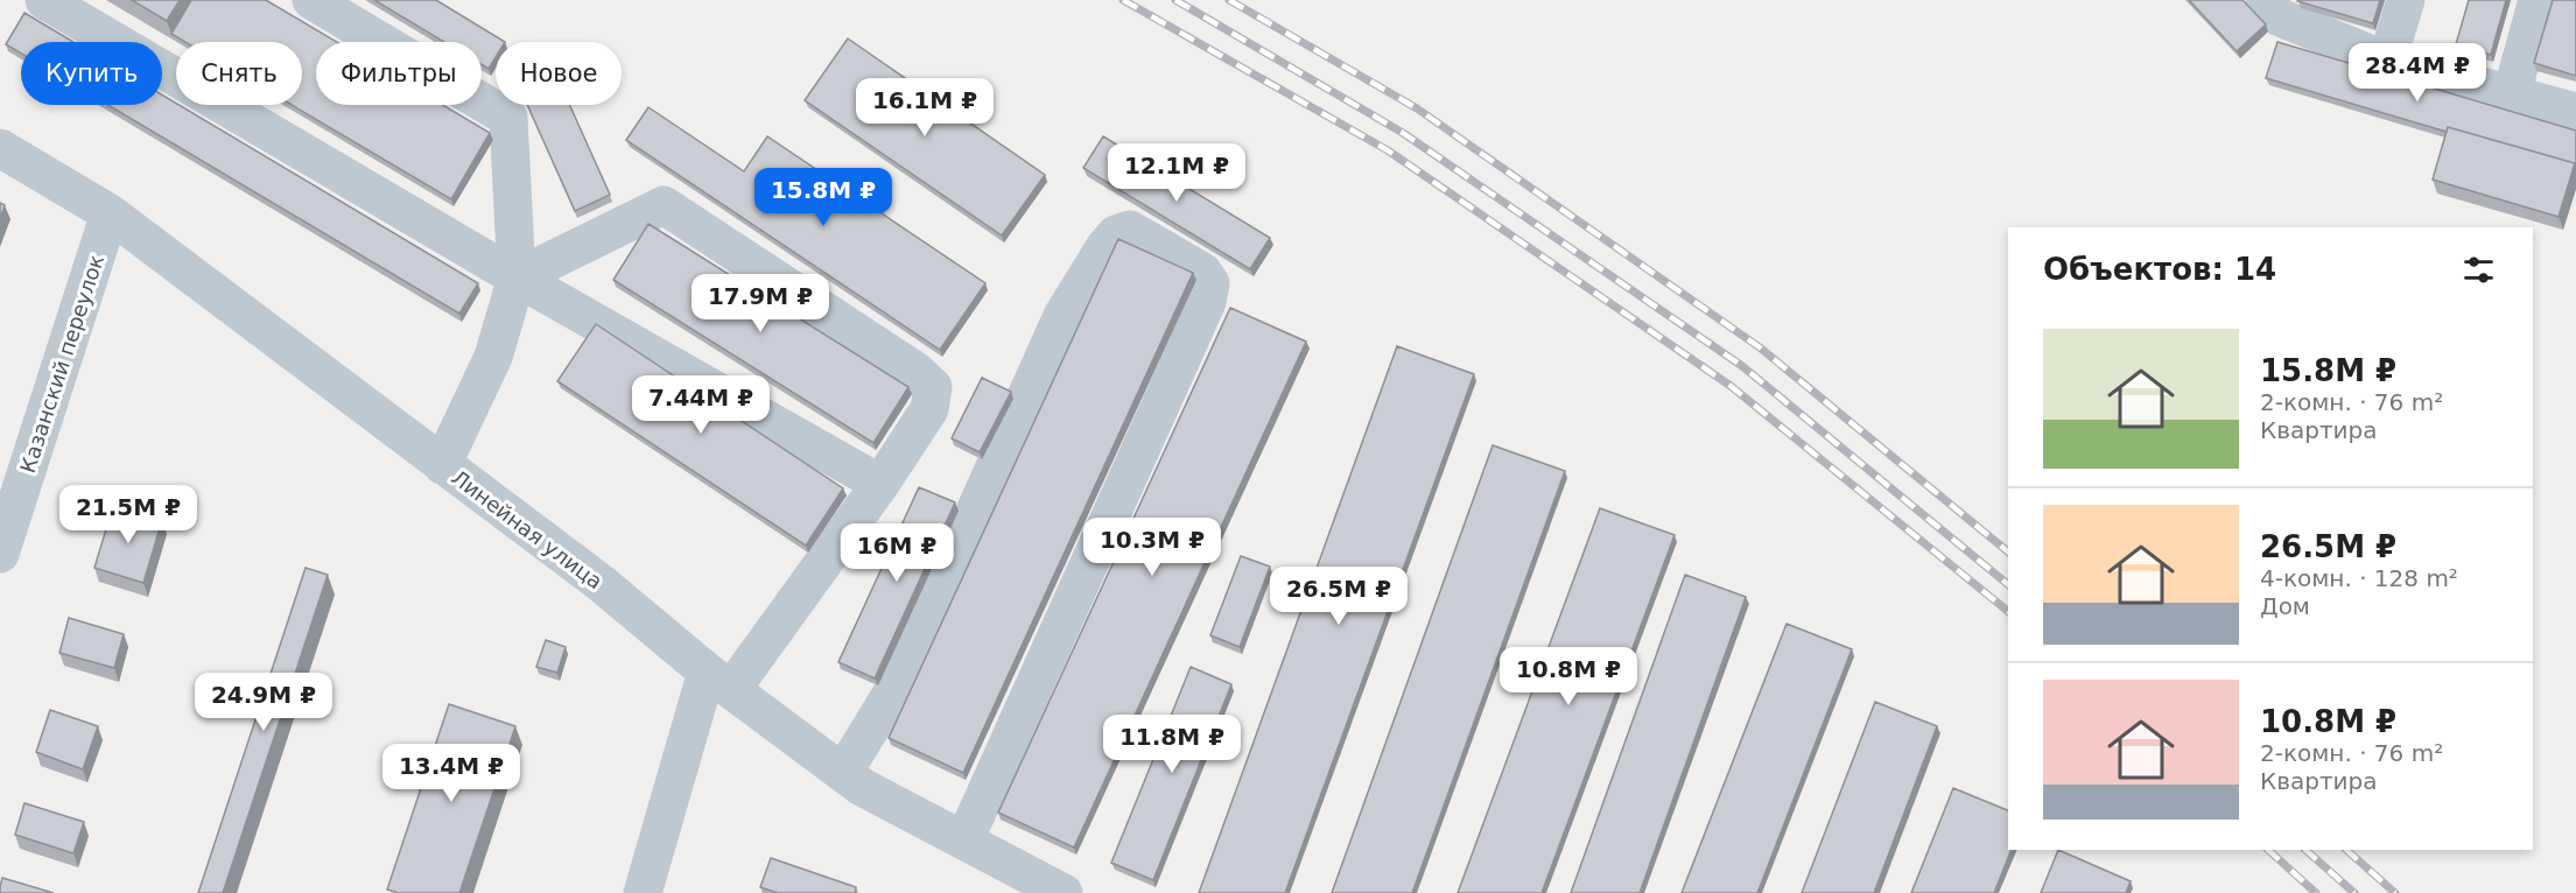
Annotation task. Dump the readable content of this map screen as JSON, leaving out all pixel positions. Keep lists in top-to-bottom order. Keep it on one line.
{"streets":{"street":["Казанский переулок","Линейная улица"]},"crossings":[["Казанский переулок","Линейная улица"]],"page":{"chip":["Купить","Снять","Фильтры","Новое"],"price":["28.4M ₽","16.1M ₽","12.1M ₽","15.8M ₽","17.9M ₽","7.44M ₽","21.5M ₽","10.3M ₽","16M ₽","26.5M ₽","10.8M ₽","24.9M ₽","11.8M ₽","13.4M ₽"],"heading":"Объектов: 14","list":[{"name":"15.8M ₽","note":"2-комн. · 76 m² · Квартира"},{"name":"26.5M ₽","note":"4-комн. · 128 m² · Дом"},{"name":"10.8M ₽","note":"2-комн. · 76 m² · Квартира"}]}}
